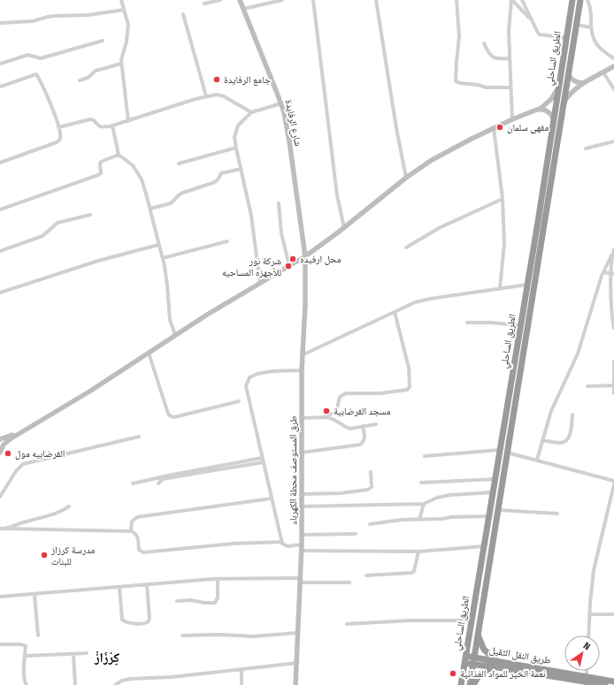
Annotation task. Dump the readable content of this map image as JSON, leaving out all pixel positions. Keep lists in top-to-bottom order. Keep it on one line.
{"streets":{"highway":["الطريق الساحلي","طريق النقل الثقيل"],"main road":["شارع الرفايدة","طرق المستوصف محطة الكهرباء"]},"crossings":[["الطريق الساحلي","طريق النقل الثقيل"],["شارع الرفايدة","طرق المستوصف محطة الكهرباء"]],"districts":["كِرْزَازْ"],"places":["جامع الرفايدة","مقهى سلمان","محل ارفيده","شركة نور للأجهزه المساحيه","مسجد القرضابية","القرضابيه مول","مدرسة كرزاز للبنات","نعمة الخير للمواد الغذائية"],"north":"top right"}
